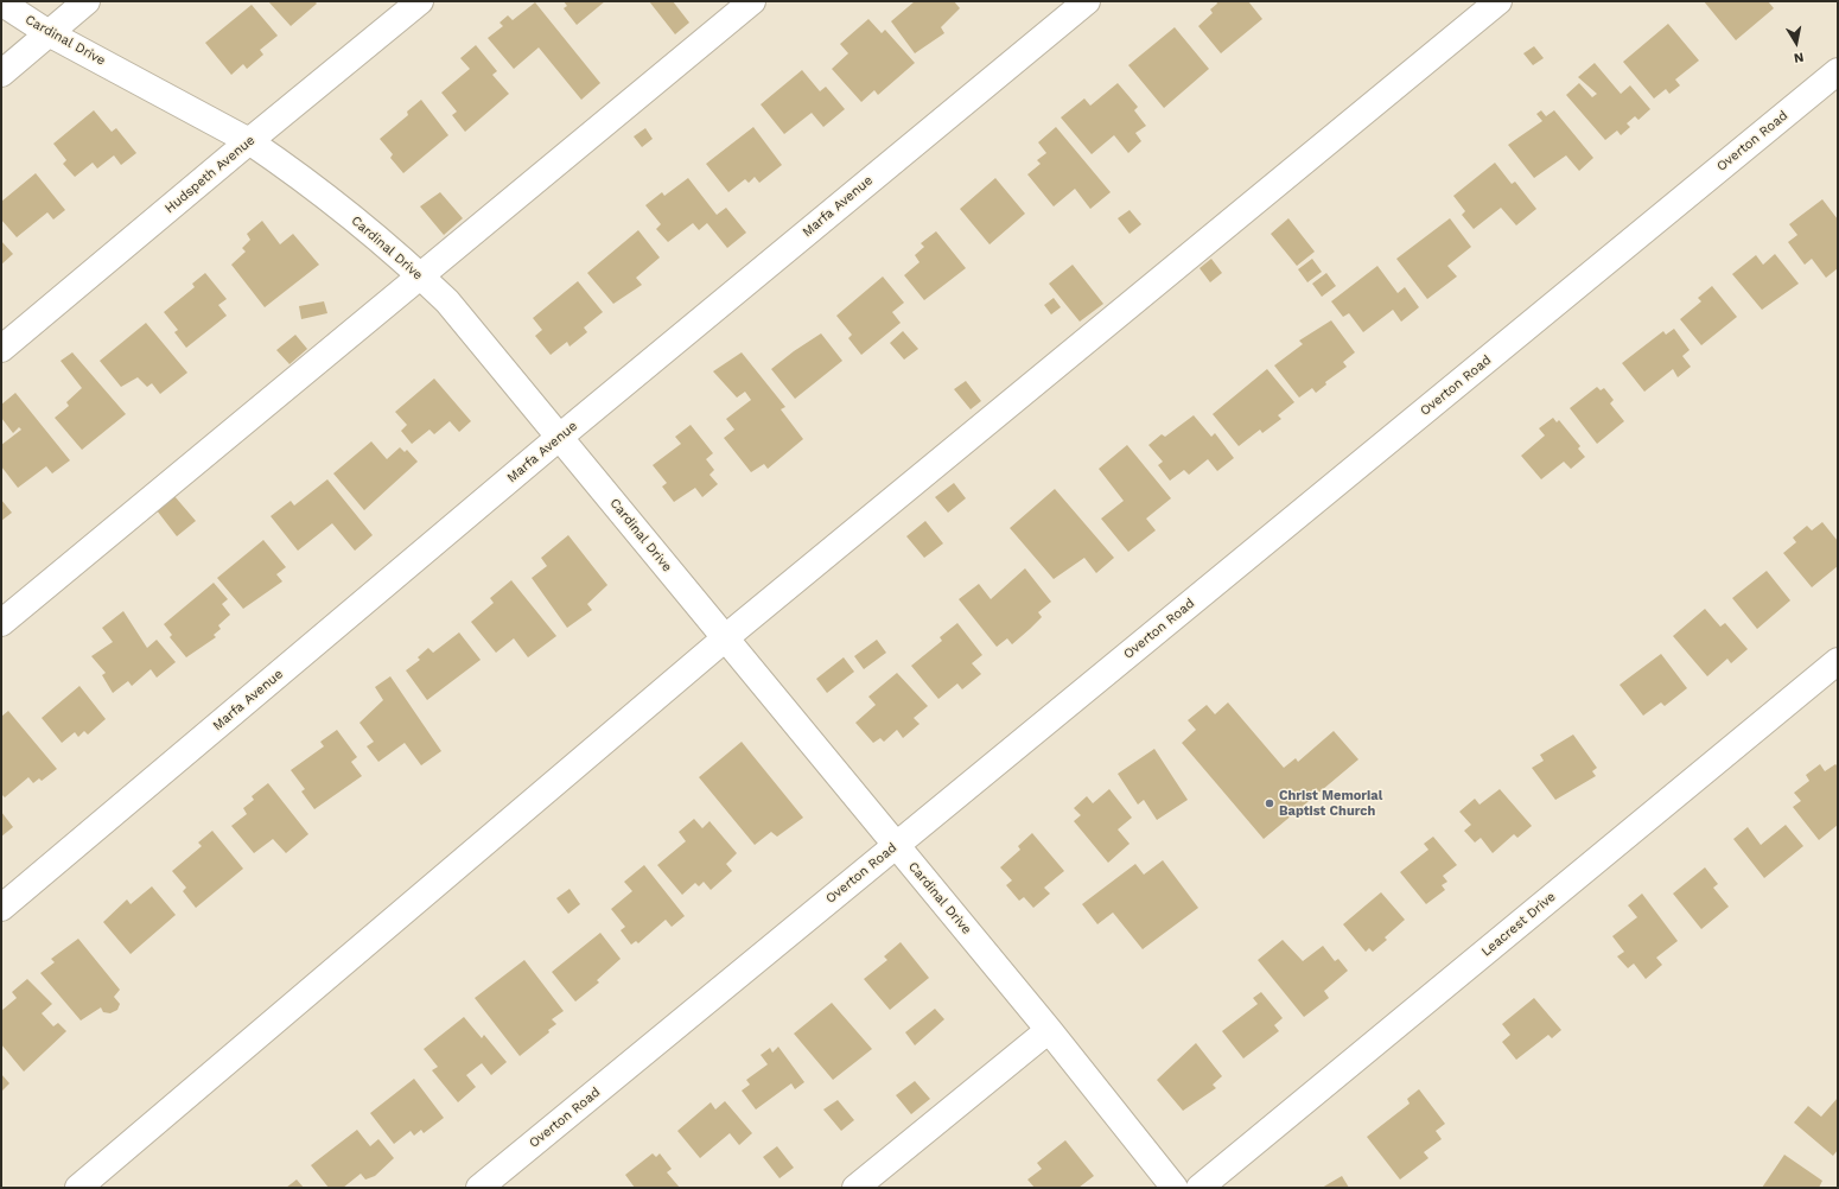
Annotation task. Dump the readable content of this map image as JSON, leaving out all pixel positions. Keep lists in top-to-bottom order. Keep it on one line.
{"streets":{"street":["Cardinal Drive","Overton Road","Hudspeth Avenue","Marfa Avenue","Leacrest Drive"]},"crossings":[["Cardinal Drive","Overton Road"],["Cardinal Drive","Hudspeth Avenue"],["Cardinal Drive","Marfa Avenue"]],"places":["Christ Memorial Baptist Church"],"north":"bottom"}
